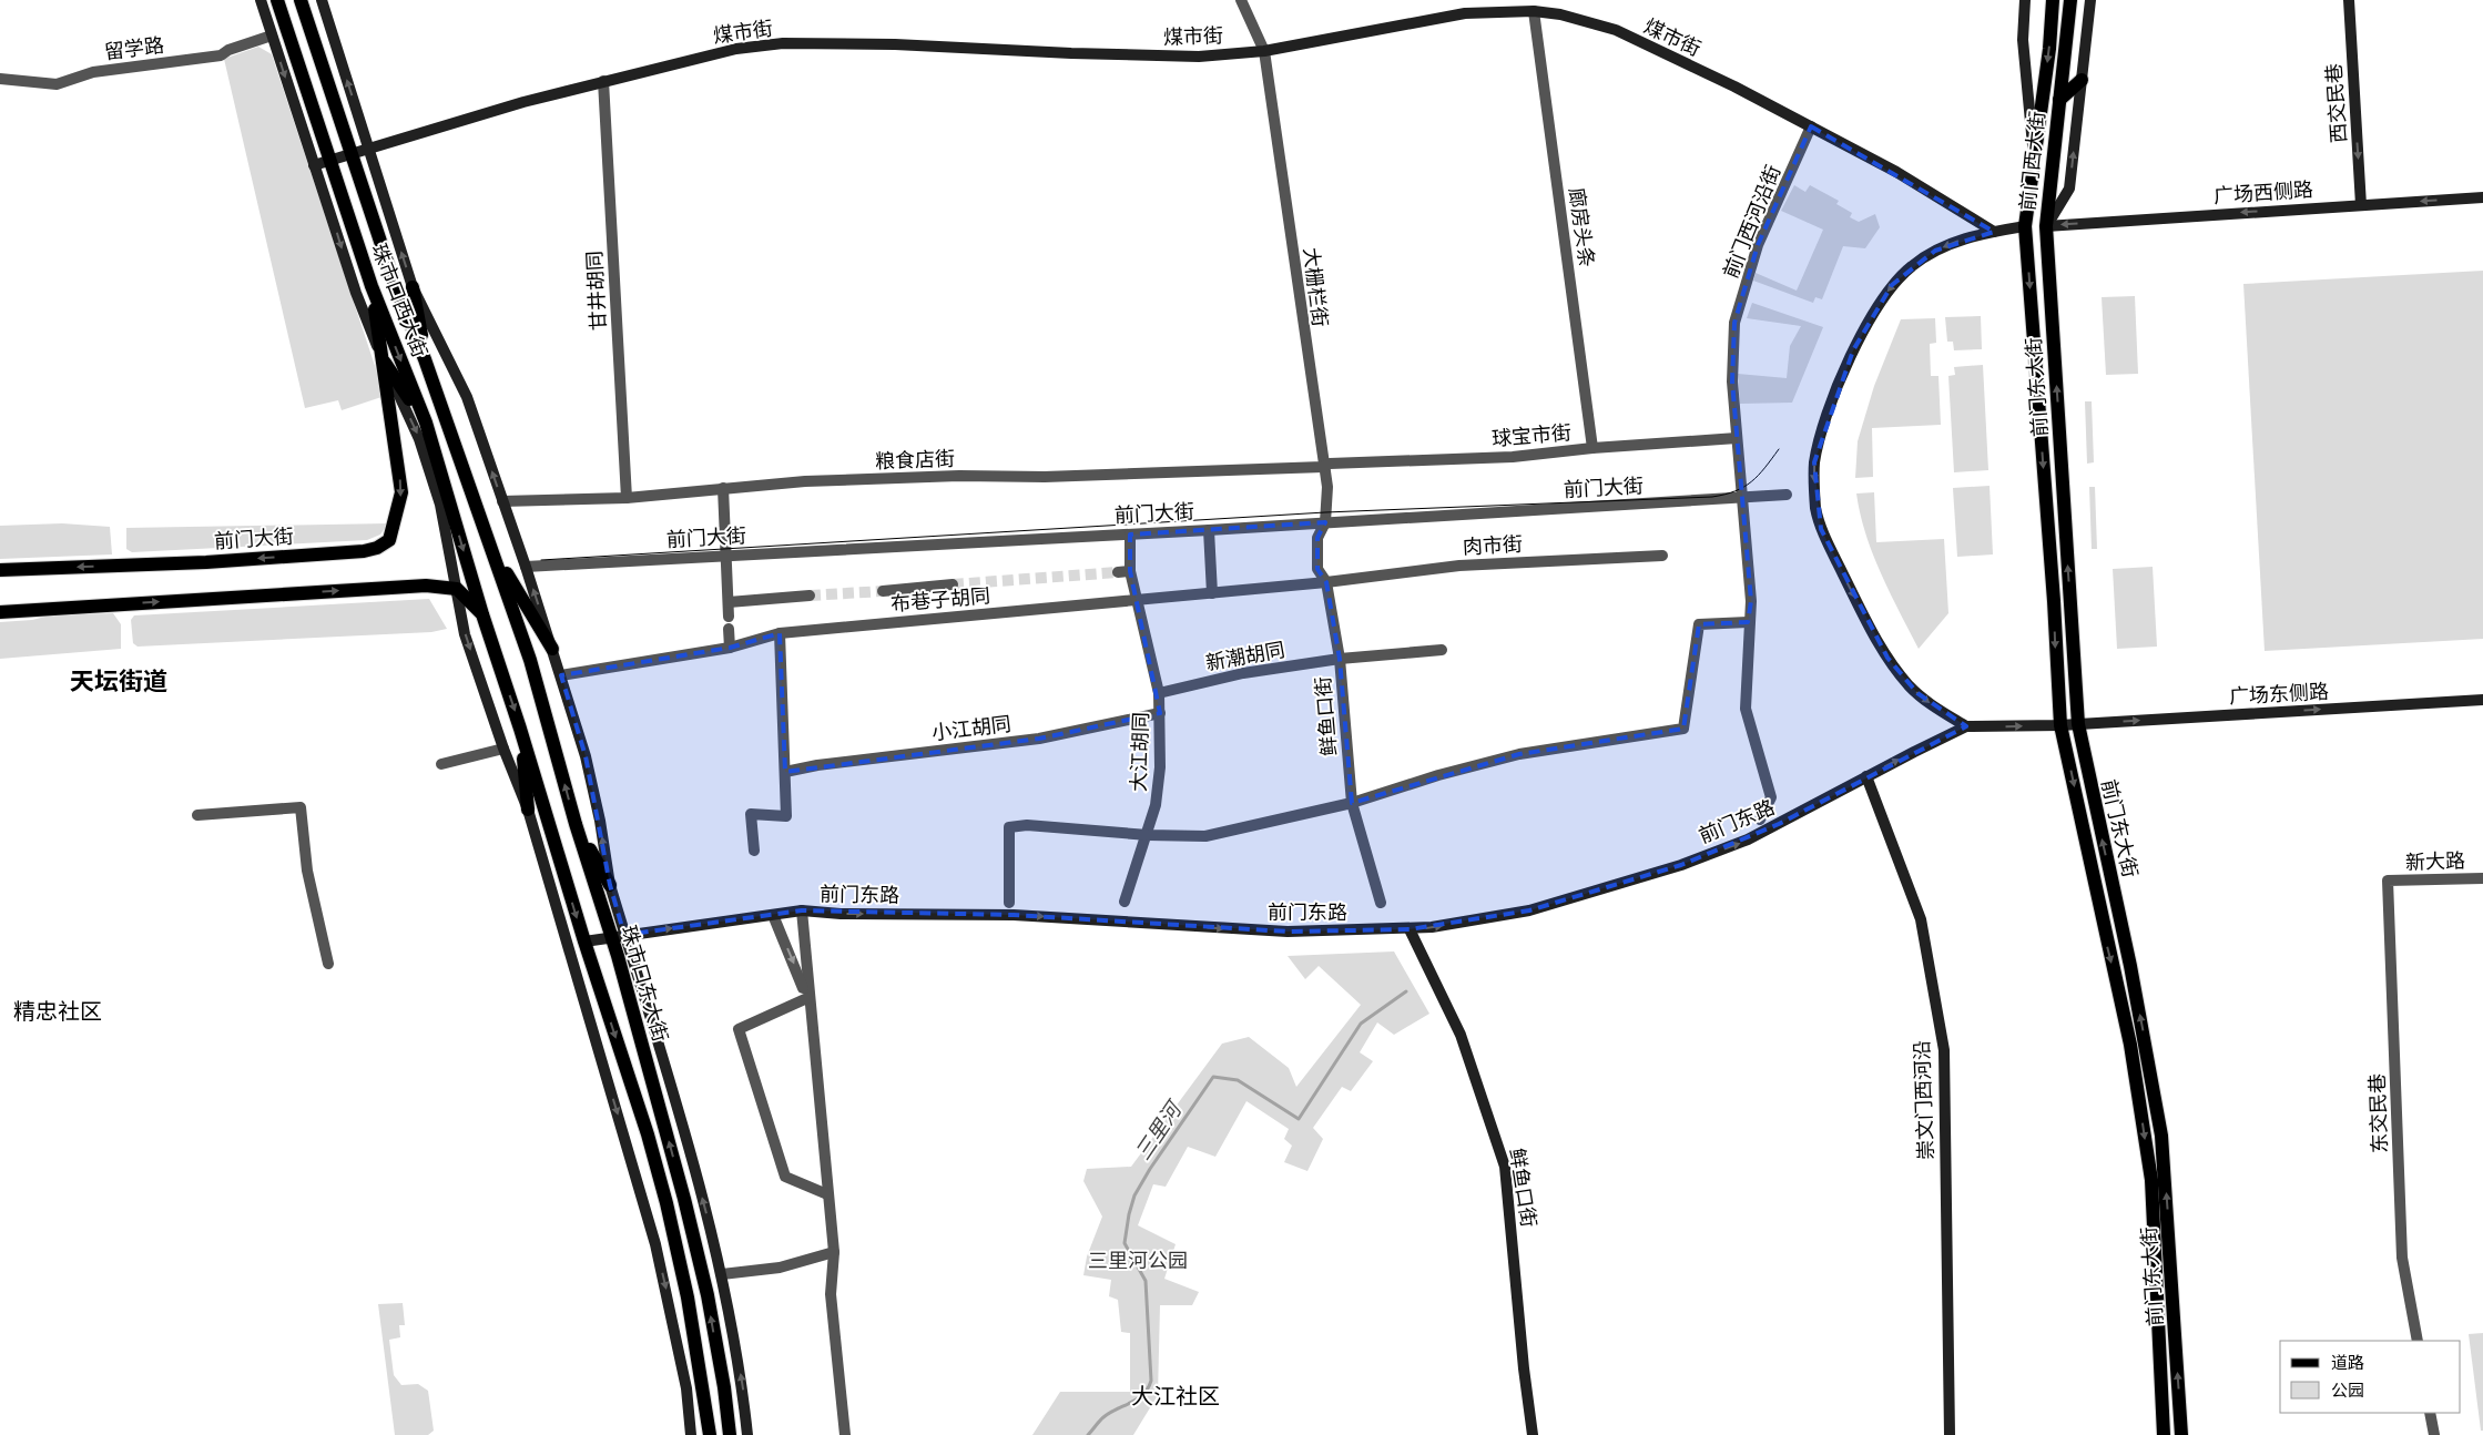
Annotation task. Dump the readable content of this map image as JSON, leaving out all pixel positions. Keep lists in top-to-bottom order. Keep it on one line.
{"streets":{"main road":["前门西大街","珠市口西大街","前门东大街","前门大街","珠市口东大街"],"street":["煤市街","留学路","西交民巷","广场西侧路","前门西河沿街","廊房头条","大栅栏街","甘井胡同","球宝市街","粮食店街","肉市街","布巷子胡同","新潮胡同","广场东侧路","鲜鱼口街","小江胡同","大江胡同","前门东路","新大路","崇文门西河沿","东交民巷"]},"crossings":[["煤市街","前门西河沿街"],["煤市街","廊房头条"],["煤市街","大栅栏街"],["煤市街","甘井胡同"],["煤市街","珠市口西大街"],["留学路","珠市口西大街"],["西交民巷","广场西侧路"],["前门西大街","广场西侧路"],["前门西大街","前门东大街"],["广场西侧路","前门东大街"],["前门西河沿街","球宝市街"],["前门西河沿街","前门大街"],["廊房头条","球宝市街"],["大栅栏街","球宝市街"],["大栅栏街","粮食店街"],["大栅栏街","前门大街"],["大栅栏街","鲜鱼口街"],["甘井胡同","粮食店街"],["珠市口西大街","粮食店街"],["珠市口西大街","前门大街"],["珠市口西大街","珠市口东大街"],["前门东大街","广场东侧路"],["球宝市街","粮食店街"],["前门大街","鲜鱼口街"],["前门大街","大江胡同"],["前门大街","珠市口东大街"],["肉市街","布巷子胡同"],["肉市街","鲜鱼口街"],["布巷子胡同","鲜鱼口街"],["布巷子胡同","大江胡同"],["布巷子胡同","珠市口东大街"],["新潮胡同","鲜鱼口街"],["新潮胡同","大江胡同"],["广场东侧路","前门东路"],["鲜鱼口街","前门东路"],["小江胡同","大江胡同"],["前门东路","珠市口东大街"],["前门东路","崇文门西河沿"],["新大路","东交民巷"]],"one_way":["西交民巷","广场西侧路","广场东侧路","前门东路"],"districts":["天坛街道","精忠社区","大江社区"],"water":["三里河"],"parks":["三里河公园"],"legend":["道路","公园"]}
